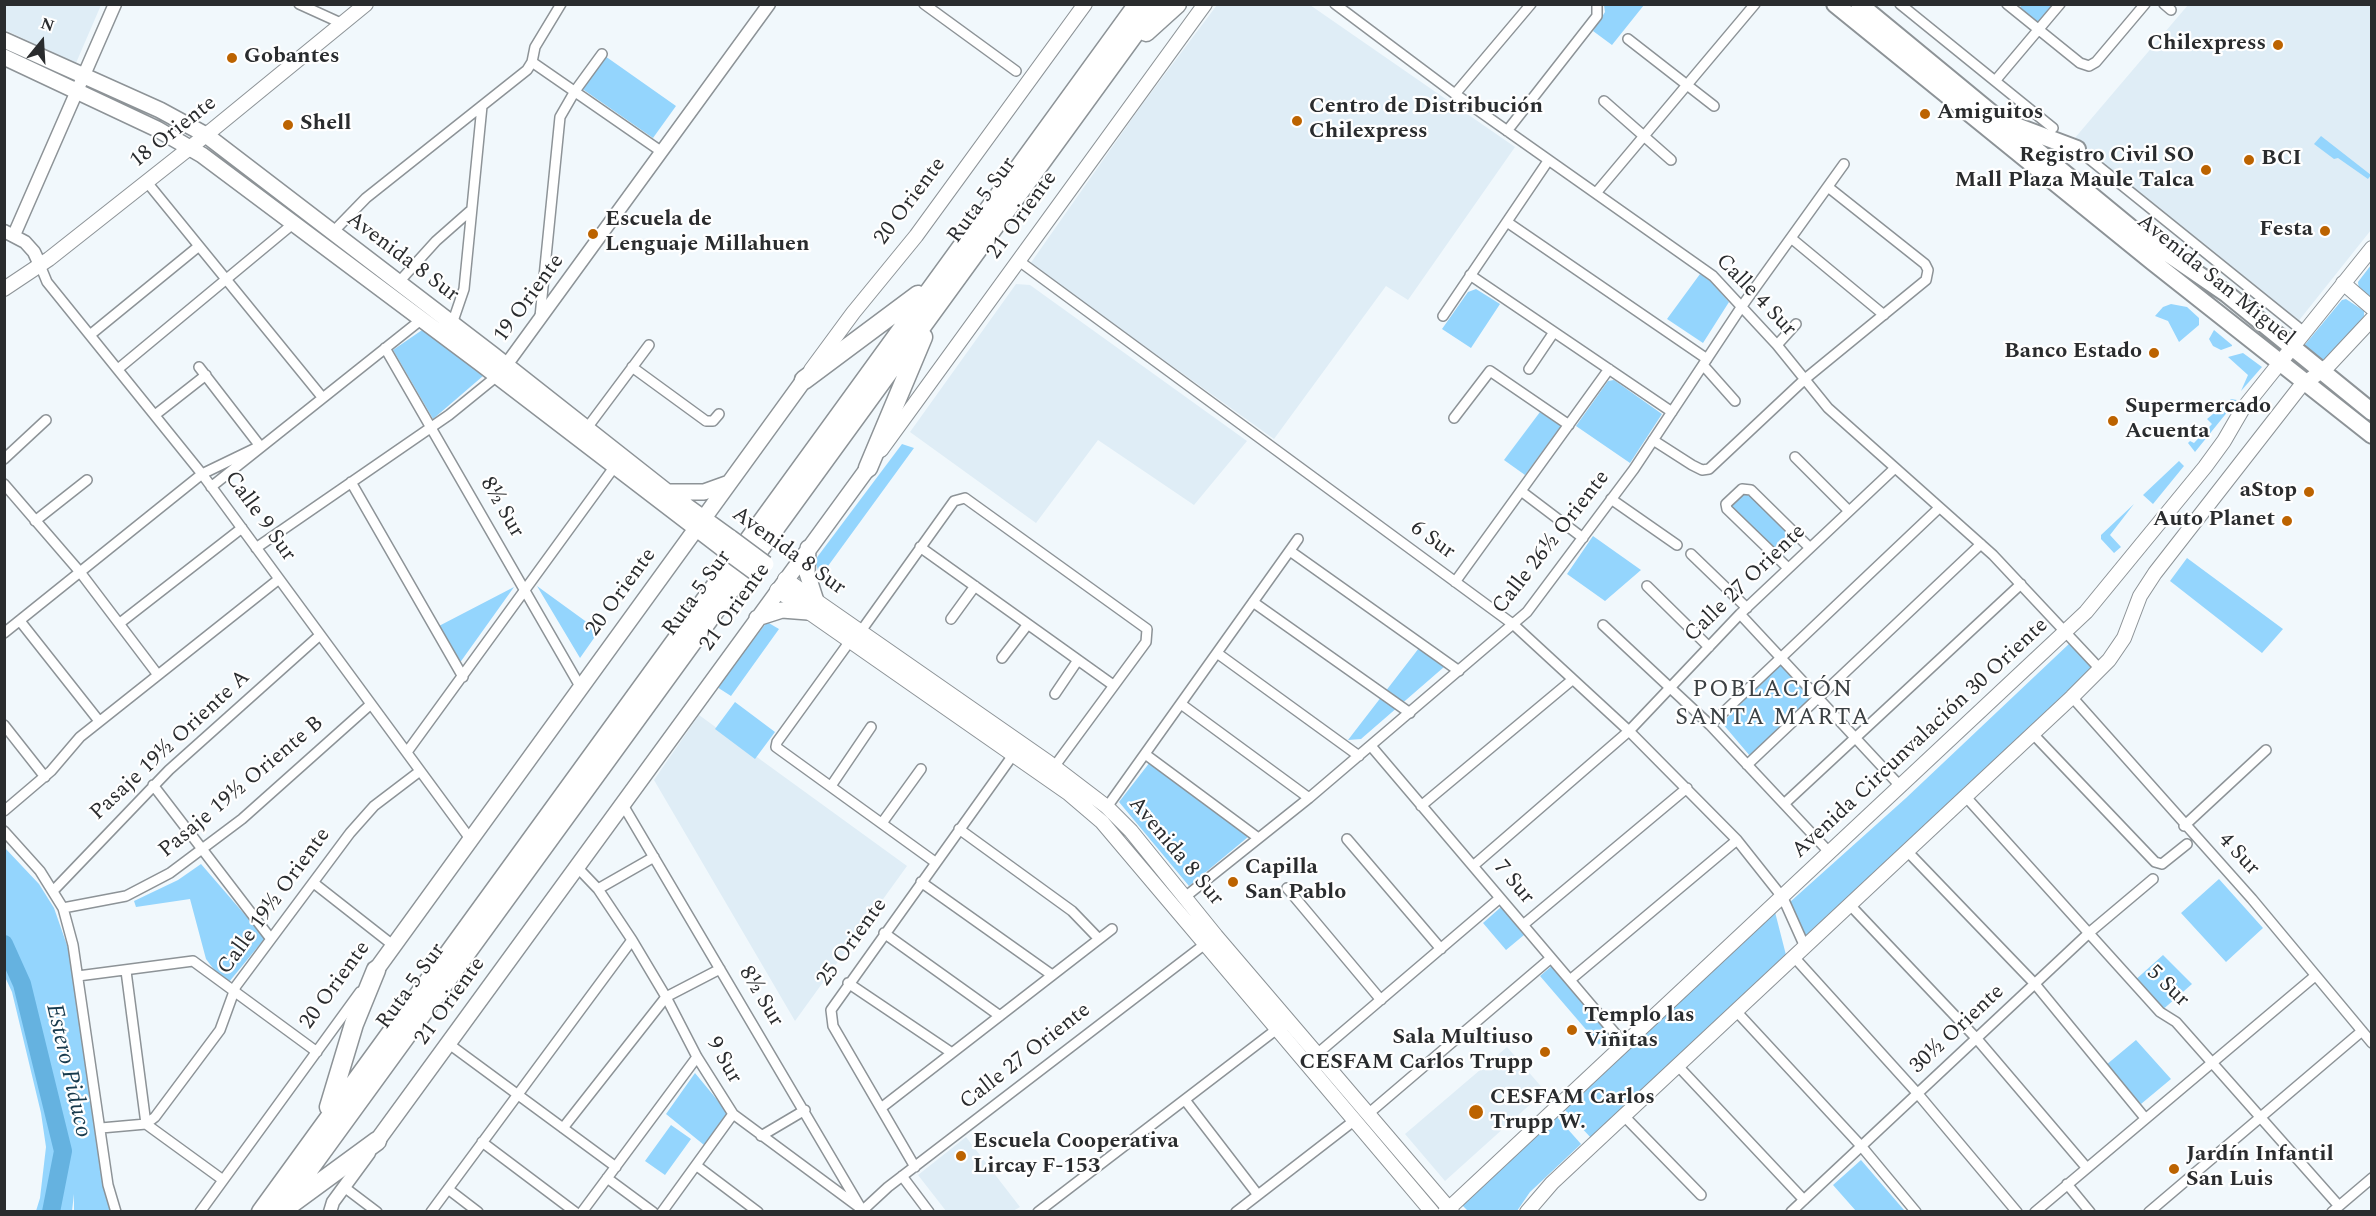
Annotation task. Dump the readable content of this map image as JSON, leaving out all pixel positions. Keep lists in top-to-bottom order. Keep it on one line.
{"streets":{"highway":["Ruta 5 Sur","Avenida San Miguel"],"main road":["18 Oriente","20 Oriente","21 Oriente","Avenida 8 Sur","Avenida Circunvalación 30 Oriente"],"street":["Calle 4 Sur","19 Oriente","8½ Sur","Calle 9 Sur","6 Sur","Calle 26½ Oriente","Calle 27 Oriente","Pasaje 19½ Oriente A","Pasaje 19½ Oriente B","4 Sur","7 Sur","Calle 19½ Oriente","25 Oriente","5 Sur","30½ Oriente","9 Sur"]},"crossings":[["18 Oriente","Avenida 8 Sur"],["18 Oriente","Calle 9 Sur"],["20 Oriente","Avenida 8 Sur"],["20 Oriente","8½ Sur"],["20 Oriente","Calle 9 Sur"],["21 Oriente","Avenida 8 Sur"],["21 Oriente","8½ Sur"],["21 Oriente","6 Sur"],["21 Oriente","9 Sur"],["Avenida 8 Sur","19 Oriente"],["Avenida 8 Sur","Calle 26½ Oriente"],["Avenida 8 Sur","Calle 27 Oriente"],["Avenida 8 Sur","Avenida Circunvalación 30 Oriente"],["Avenida 8 Sur","25 Oriente"],["Avenida San Miguel","Avenida Circunvalación 30 Oriente"],["Calle 4 Sur","Calle 26½ Oriente"],["Calle 4 Sur","Calle 27 Oriente"],["Calle 4 Sur","Avenida Circunvalación 30 Oriente"],["19 Oriente","8½ Sur"],["19 Oriente","Calle 9 Sur"],["8½ Sur","Calle 27 Oriente"],["8½ Sur","9 Sur"],["Calle 9 Sur","Pasaje 19½ Oriente A"],["Calle 9 Sur","Pasaje 19½ Oriente B"],["Calle 9 Sur","Calle 19½ Oriente"],["6 Sur","Calle 26½ Oriente"],["6 Sur","Calle 27 Oriente"],["6 Sur","Avenida Circunvalación 30 Oriente"],["Calle 26½ Oriente","7 Sur"],["Calle 27 Oriente","7 Sur"],["Calle 27 Oriente","25 Oriente"],["Calle 27 Oriente","9 Sur"],["Avenida Circunvalación 30 Oriente","7 Sur"],["5 Sur","30½ Oriente"]],"districts":["POBLACIÓN SANTA MARTA"],"water":["Estero Piduco"],"places":["Chilexpress","Gobantes","Amiguitos","Centro de Distribución Chilexpress","Shell","BCI","Registro Civil SO Mall Plaza Maule Talca","Festa","Escuela de Lenguaje Millahuen","Banco Estado","Supermercado Acuenta","aStop","Auto Planet","Capilla San Pablo","Templo las Viñitas","Sala Multiuso CESFAM Carlos Trupp","CESFAM Carlos Trupp W.","Escuela Cooperativa Lircay F-153","Jardín Infantil San Luis"],"north":"top"}
